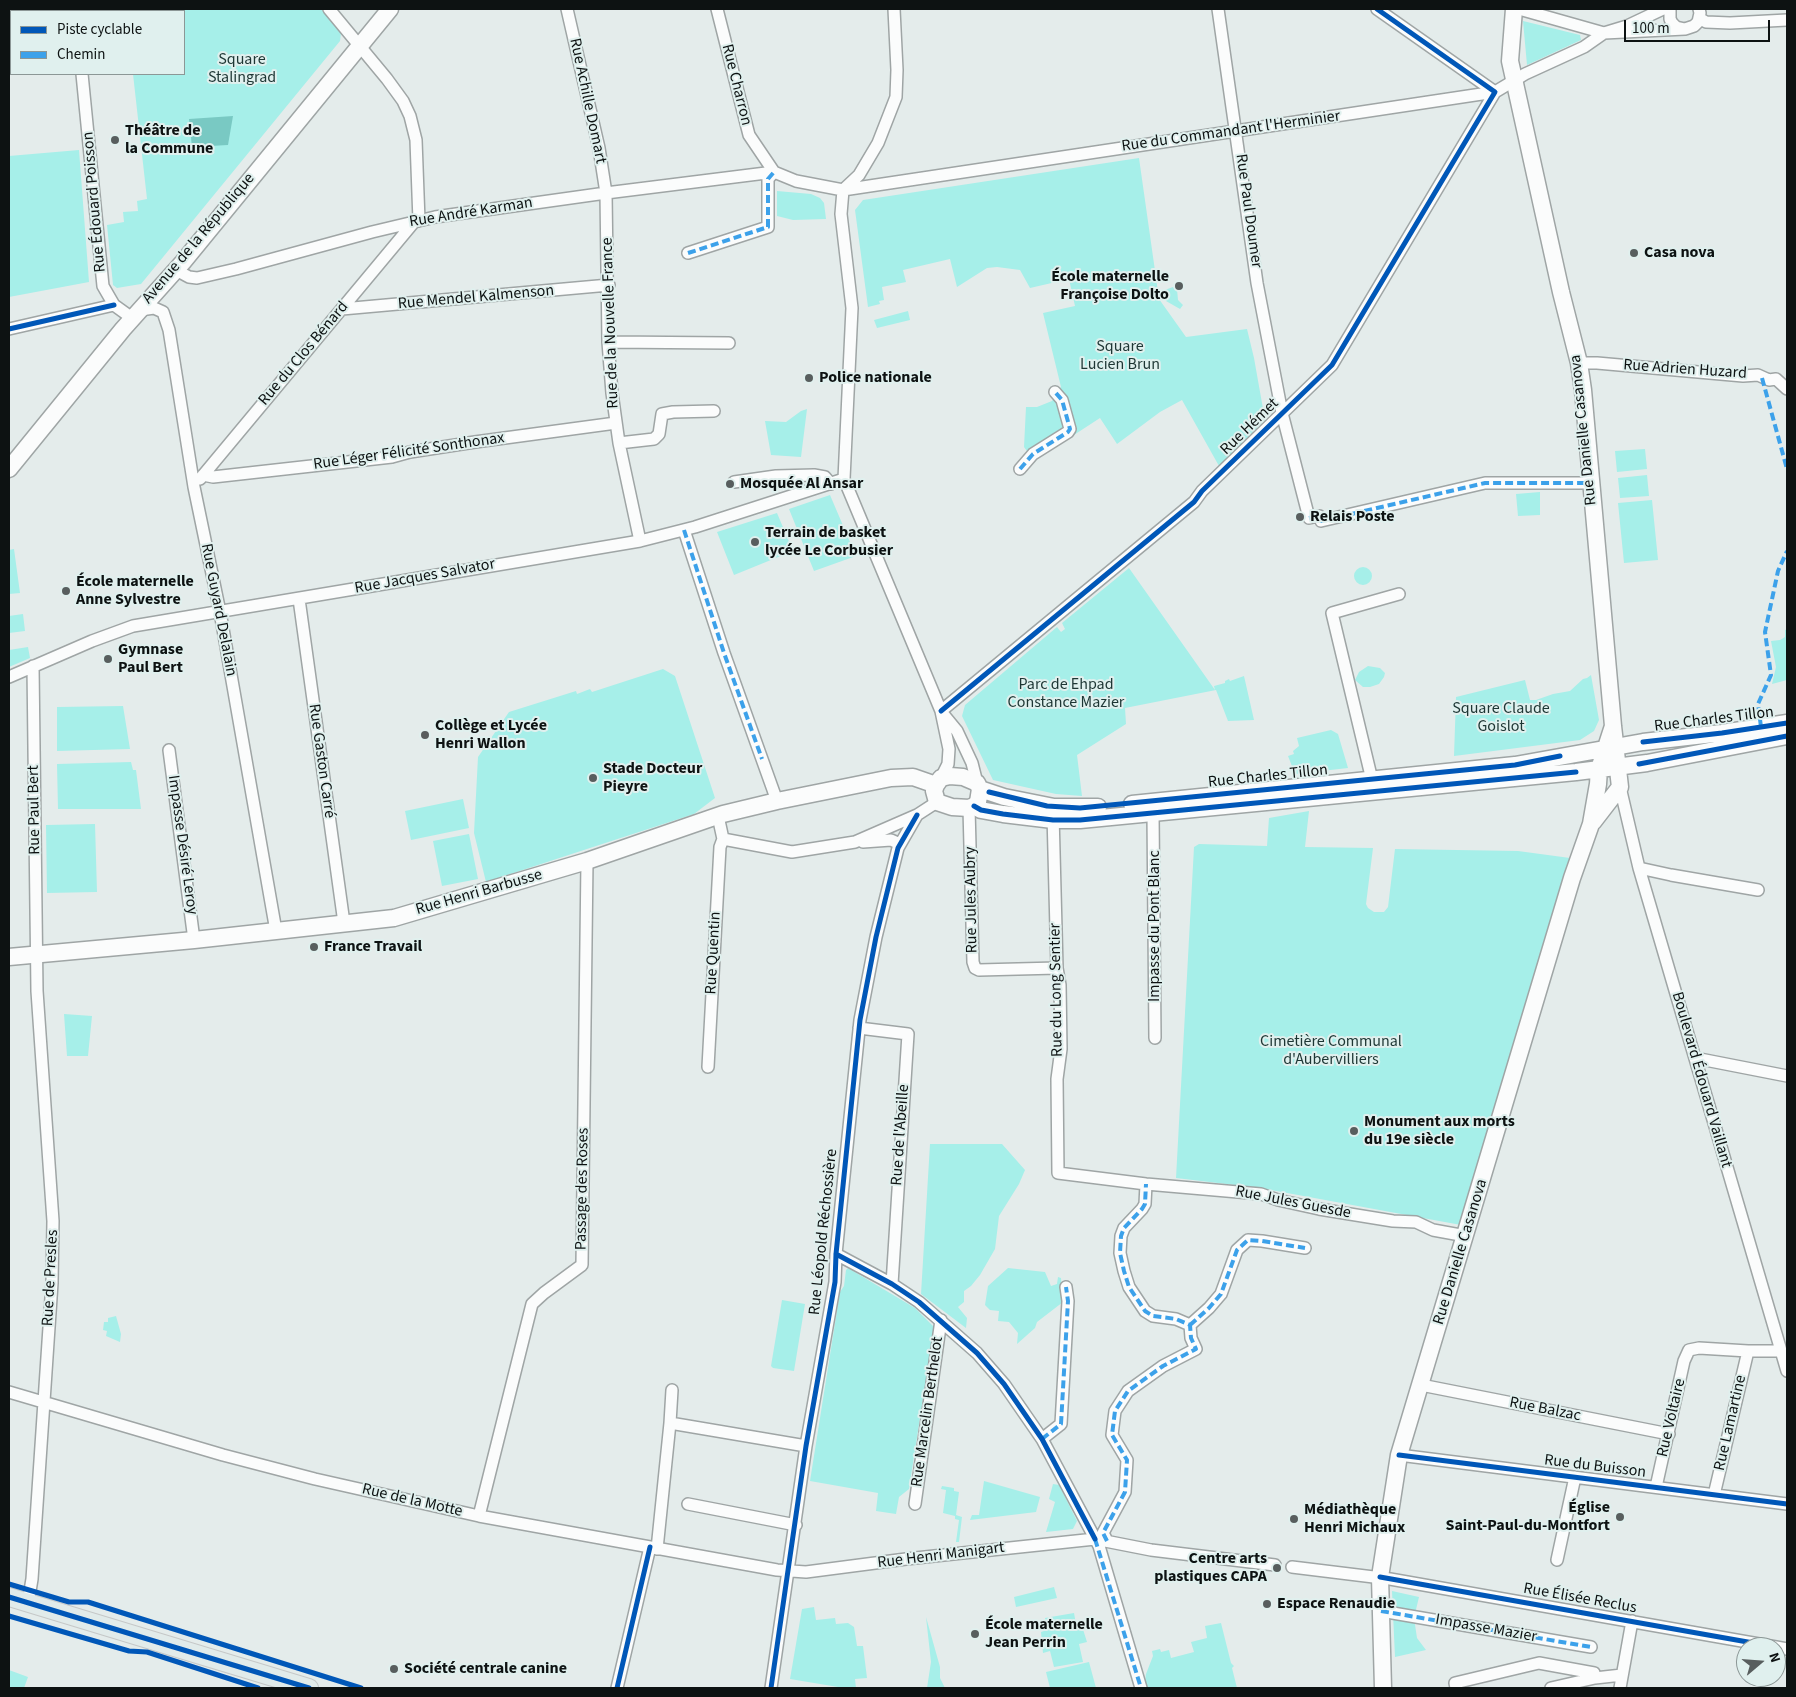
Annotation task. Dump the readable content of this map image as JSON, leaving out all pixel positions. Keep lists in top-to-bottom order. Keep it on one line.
{"streets":{"street":["Rue Charron","Rue Achille Domart","Rue du Commandant l'Herminier","Rue Édouard Poisson","Rue Paul Doumer","Rue André Karman","Avenue de la République","Rue Mendel Kalmenson","Rue de la Nouvelle France","Rue du Clos Bénard","Rue Adrien Huzard","Rue Hémet","Rue Danielle Casanova","Rue Léger Félicité Sonthonax","Rue Jacques Salvator","Rue Guyard Delalain","Rue Charles Tillon","Rue Gaston Carré","Rue Paul Bert","Impasse Désiré Leroy","Rue Henri Barbusse","Rue Jules Aubry","Impasse du Pont Blanc","Rue Quentin","Rue du Long Sentier","Boulevard Édouard Vaillant","Rue de l'Abeille","Passage des Roses","Rue Jules Guesde","Rue Léopold Réchossière","Rue de Presles","Rue Balzac","Rue Marcelin Berthelot","Rue Voltaire","Rue Lamartine","Rue du Buisson","Rue de la Motte","Rue Henri Manigart","Rue Élisée Reclus","Impasse Mazier"]},"crossings":[["Rue Charron","Rue André Karman"],["Rue Achille Domart","Rue André Karman"],["Rue Achille Domart","Rue de la Nouvelle France"],["Rue du Commandant l'Herminier","Rue Paul Doumer"],["Rue du Commandant l'Herminier","Rue Hémet"],["Rue du Commandant l'Herminier","Rue Danielle Casanova"],["Rue Édouard Poisson","Avenue de la République"],["Rue Édouard Poisson","Rue Guyard Delalain"],["Rue Paul Doumer","Rue Hémet"],["Rue Paul Doumer","Rue Danielle Casanova"],["Rue André Karman","Avenue de la République"],["Rue André Karman","Rue de la Nouvelle France"],["Rue André Karman","Rue du Clos Bénard"],["Avenue de la République","Rue Guyard Delalain"],["Rue Mendel Kalmenson","Rue de la Nouvelle France"],["Rue Mendel Kalmenson","Rue du Clos Bénard"],["Rue de la Nouvelle France","Rue Léger Félicité Sonthonax"],["Rue de la Nouvelle France","Rue Jacques Salvator"],["Rue du Clos Bénard","Rue Léger Félicité Sonthonax"],["Rue du Clos Bénard","Rue Guyard Delalain"],["Rue Adrien Huzard","Rue Danielle Casanova"],["Rue Danielle Casanova","Rue Charles Tillon"],["Rue Danielle Casanova","Boulevard Édouard Vaillant"],["Rue Danielle Casanova","Rue Jules Guesde"],["Rue Danielle Casanova","Rue Balzac"],["Rue Danielle Casanova","Rue du Buisson"],["Rue Danielle Casanova","Rue Élisée Reclus"],["Rue Danielle Casanova","Impasse Mazier"],["Rue Jacques Salvator","Rue Guyard Delalain"],["Rue Jacques Salvator","Rue Gaston Carré"],["Rue Jacques Salvator","Rue Paul Bert"],["Rue Guyard Delalain","Rue Henri Barbusse"],["Rue Charles Tillon","Rue Henri Barbusse"],["Rue Charles Tillon","Rue Jules Aubry"],["Rue Charles Tillon","Impasse du Pont Blanc"],["Rue Charles Tillon","Rue du Long Sentier"],["Rue Charles Tillon","Rue Léopold Réchossière"],["Rue Gaston Carré","Rue Henri Barbusse"],["Rue Paul Bert","Rue Henri Barbusse"],["Rue Paul Bert","Rue de Presles"],["Impasse Désiré Leroy","Rue Henri Barbusse"],["Rue Henri Barbusse","Rue Jules Aubry"],["Rue Henri Barbusse","Passage des Roses"],["Rue Henri Barbusse","Rue Léopold Réchossière"],["Rue Henri Barbusse","Rue de Presles"],["Rue Jules Aubry","Rue du Long Sentier"],["Rue Jules Aubry","Rue Léopold Réchossière"],["Rue du Long Sentier","Rue Jules Guesde"],["Rue de l'Abeille","Rue Léopold Réchossière"],["Passage des Roses","Rue de la Motte"],["Rue Léopold Réchossière","Rue de la Motte"],["Rue Léopold Réchossière","Rue Henri Manigart"],["Rue de Presles","Rue de la Motte"],["Rue Balzac","Rue Voltaire"],["Rue Voltaire","Rue Lamartine"],["Rue Voltaire","Rue du Buisson"],["Rue Lamartine","Rue du Buisson"],["Rue de la Motte","Rue Henri Manigart"]],"parks":["Square Stalingrad","Square Lucien Brun","Parc de Ehpad Constance Mazier","Square Claude Goislot","Cimetière Communal d'Aubervilliers"],"places":["Théâtre de la Commune","Casa nova","École maternelle Françoise Dolto","Police nationale","Mosquée Al Ansar","Relais Poste","Terrain de basket lycée Le Corbusier","École maternelle Anne Sylvestre","Gymnase Paul Bert","Collège et Lycée Henri Wallon","Stade Docteur Pieyre","France Travail","Monument aux morts du 19e siècle","Église Saint-Paul-du-Montfort","Médiathèque Henri Michaux","Centre arts plastiques CAPA","Espace Renaudie","École maternelle Jean Perrin","Société centrale canine"],"legend":["Piste cyclable","Chemin"],"scale_bar":"100 m","north":"right"}
